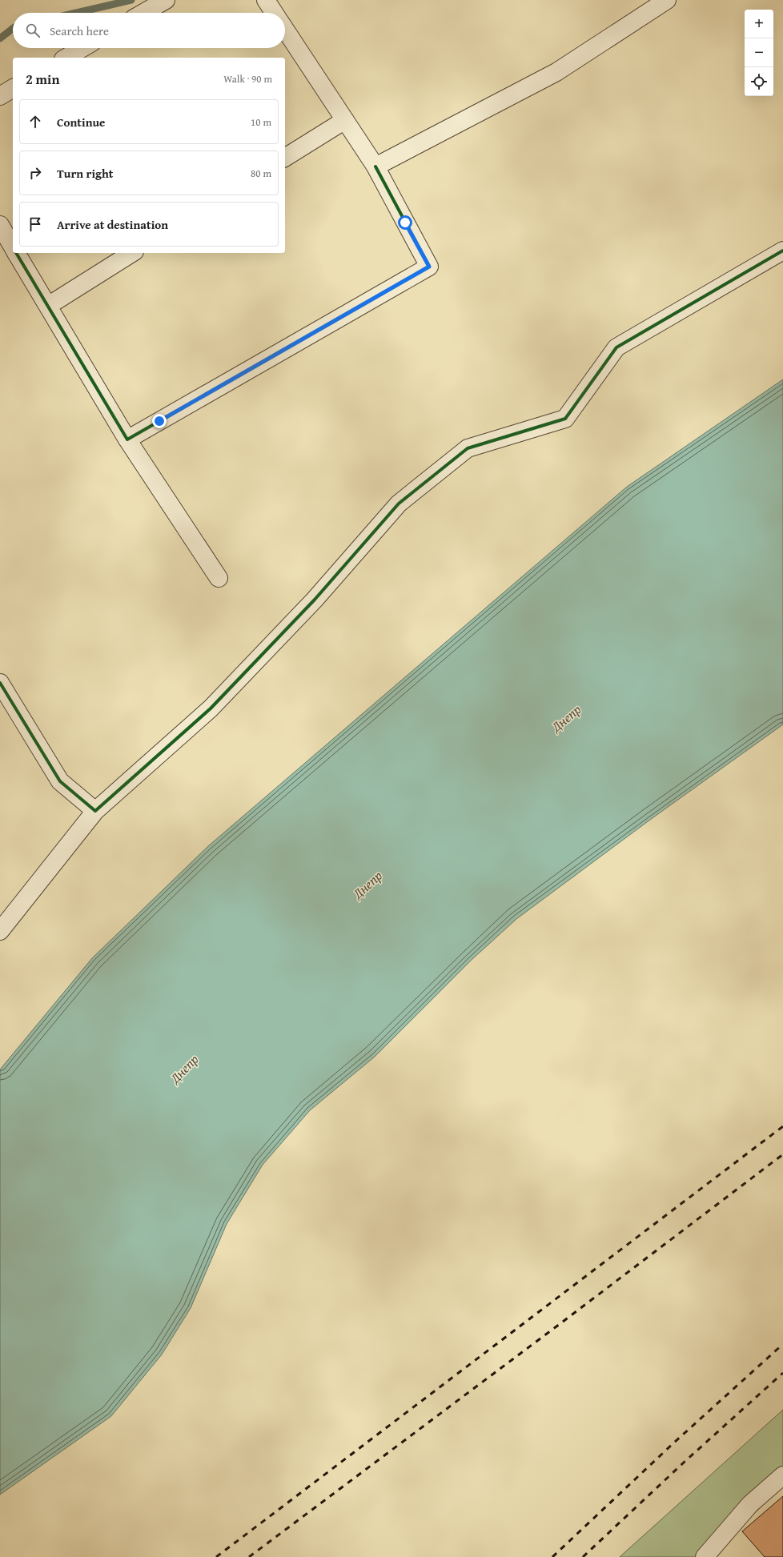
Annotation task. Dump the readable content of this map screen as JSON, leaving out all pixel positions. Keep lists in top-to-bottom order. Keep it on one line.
{"water":["Днепр"],"page":{"map_buttons":["+","−"],"search":"Search here","heading":["2 min","Walk · 90 m"],"list":[["Continue","10 m"],["Turn right","80 m"],"Arrive at destination"]}}
